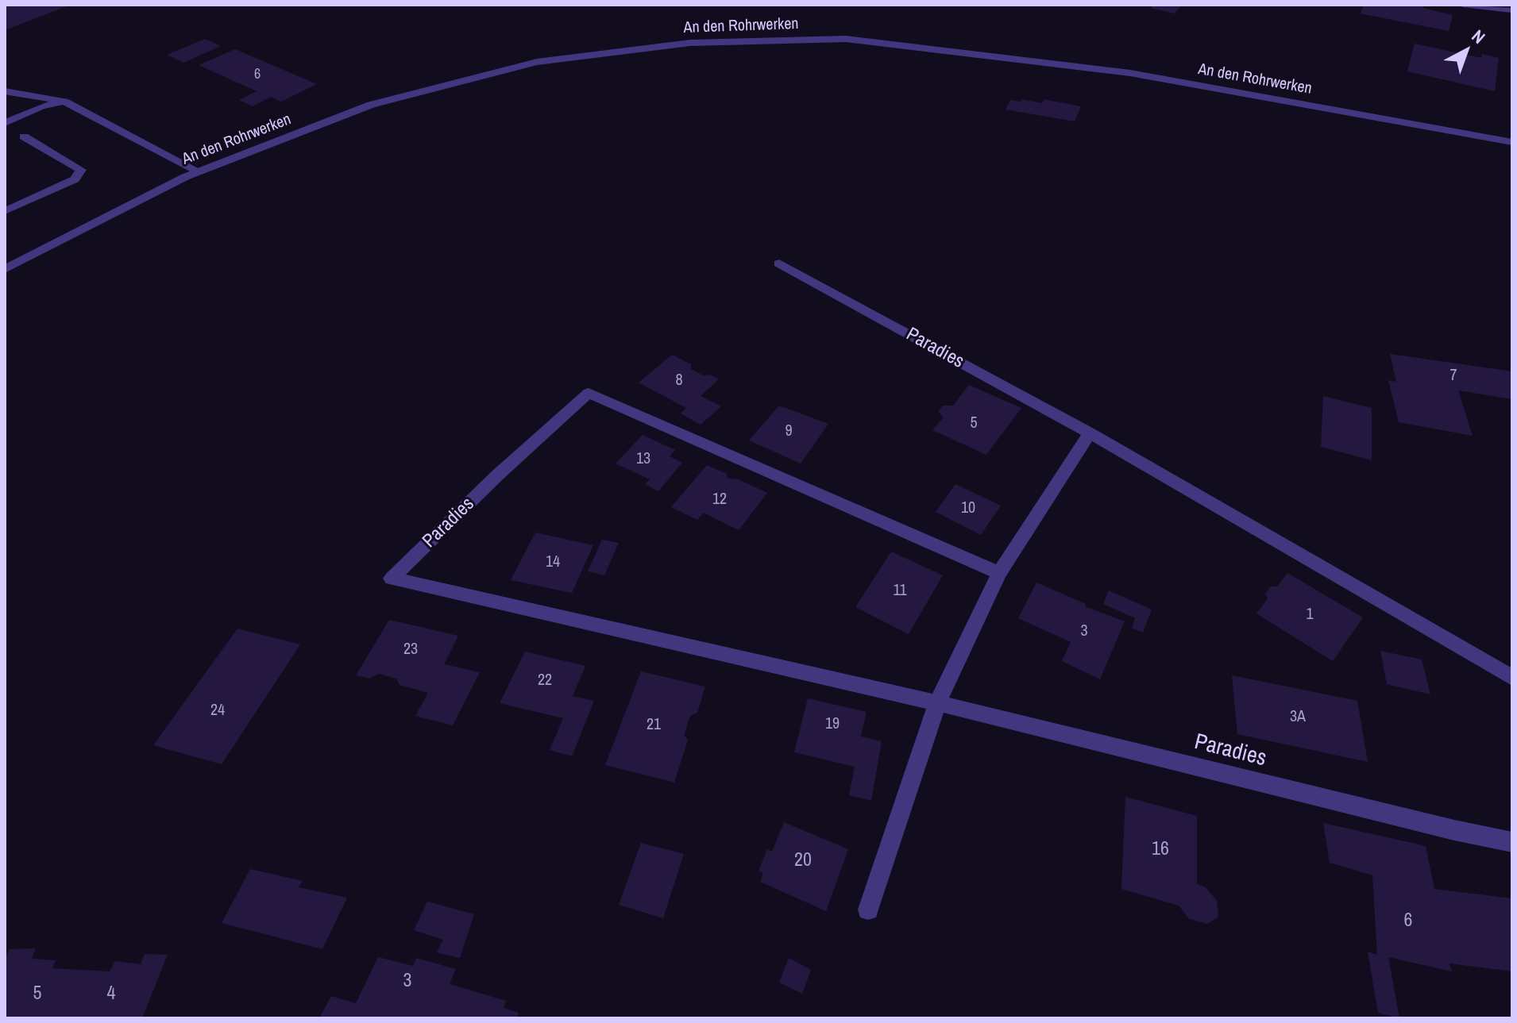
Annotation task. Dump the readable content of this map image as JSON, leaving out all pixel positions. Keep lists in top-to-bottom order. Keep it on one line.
{"streets":{"street":["An den Rohrwerken","Paradies"]},"house_numbers":["6","7","8","5","9","13","12","10","14","11","1","3","23","22","24","3A","19","21","16","20","6","3","5","4"],"north":"top right"}
